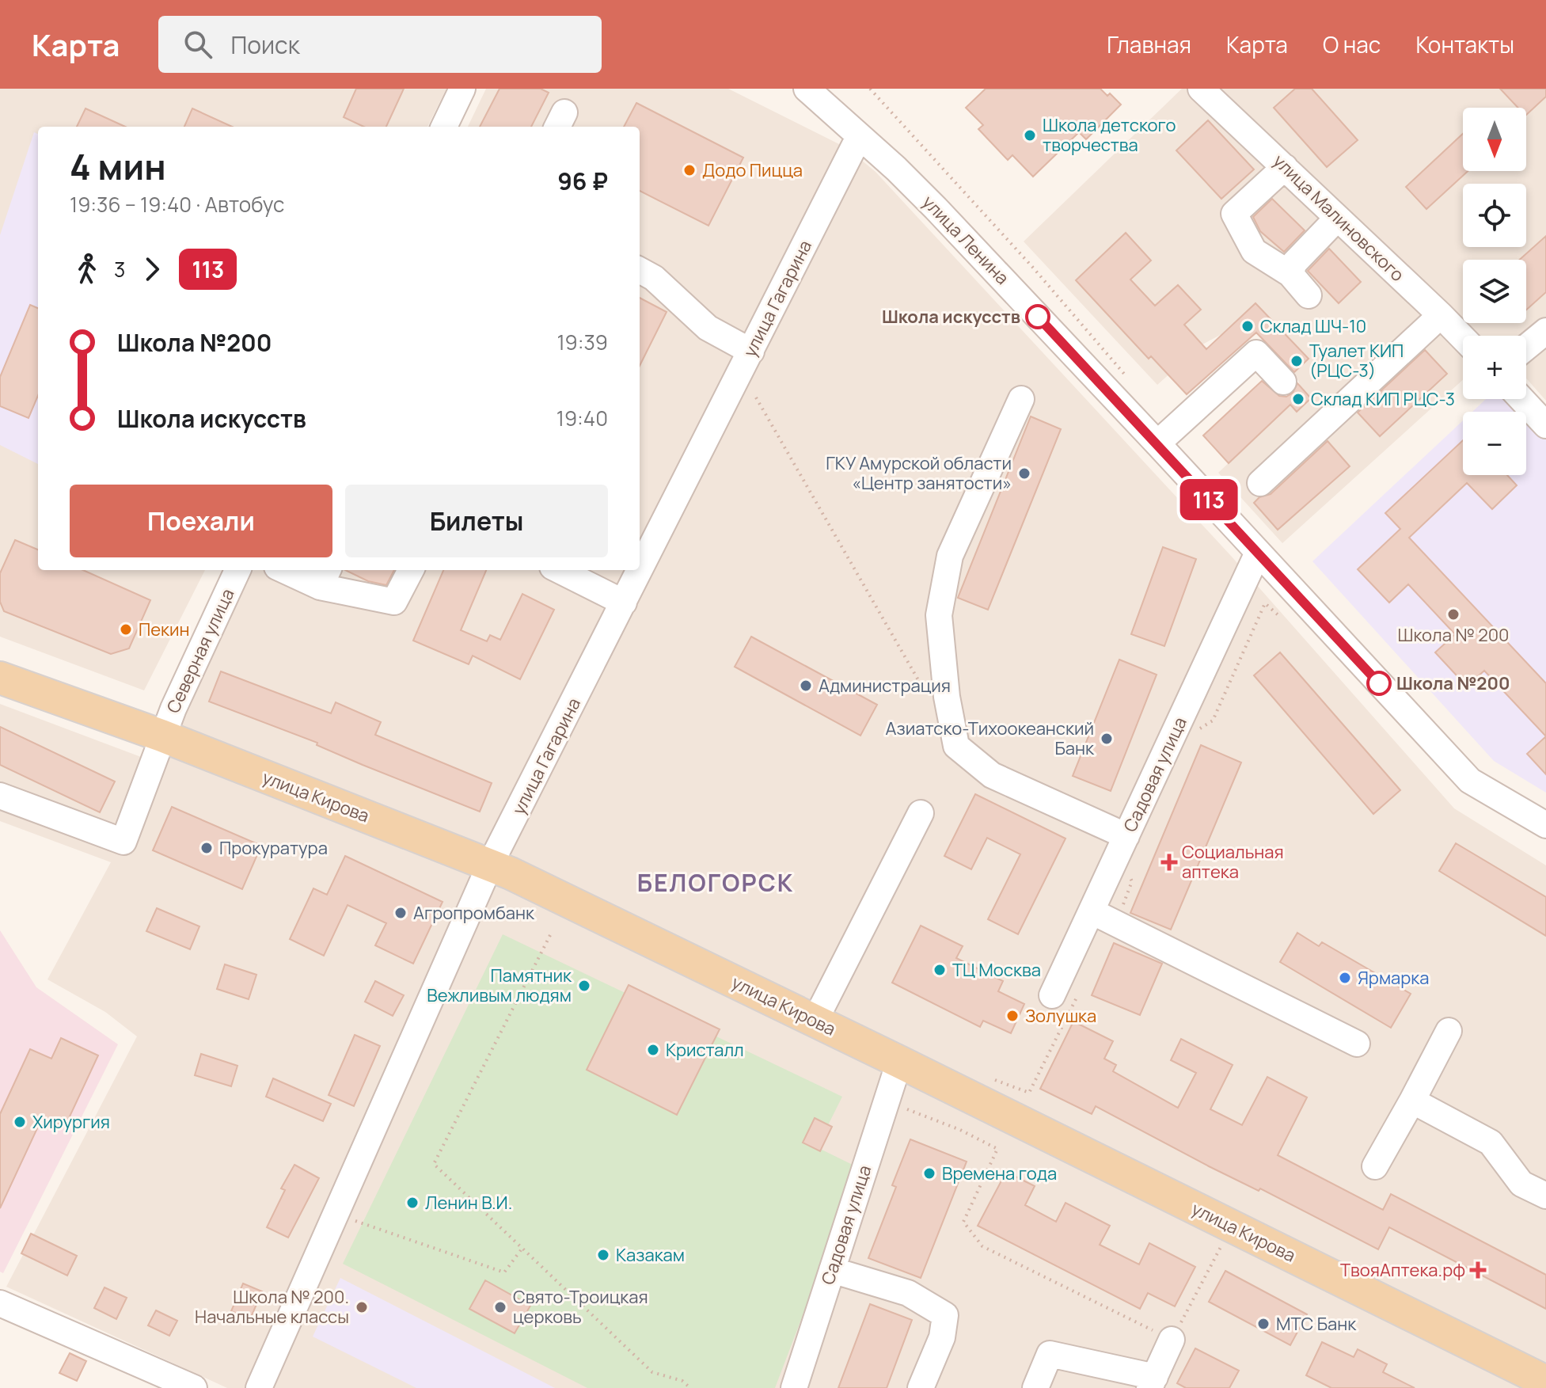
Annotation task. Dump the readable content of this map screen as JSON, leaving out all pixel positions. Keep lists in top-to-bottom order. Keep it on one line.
{"streets":{"main road":["улица Кирова"],"street":["улица Малиновского","улица Ленина","улица Гагарина","Северная улица","Садовая улица"]},"crossings":[["улица Ленина","улица Гагарина"],["улица Ленина","Садовая улица"],["улица Гагарина","улица Кирова"],["Северная улица","улица Кирова"],["Садовая улица","улица Кирова"]],"districts":["БЕЛОГОРСК"],"places":{"other":["Школа детского творчества","Додо Пицца","Школа искусств","Склад ШЧ-10","Туалет КИП (РЦС-3)","Склад КИП РЦС-3","ГКУ Амурской области «Центр занятости»","Школа № 200","Пекин","Школа №200","Администрация","Азиатско-Тихоокеанский Банк","Прокуратура","Агропромбанк","ТЦ Москва","Ярмарка","Памятник Вежливым людям","Золушка","Кристалл","Хирургия","Времена года","Ленин В.И.","Казакам","Школа № 200. Начальные классы","Свято-Троицкая церковь","МТС Банк"],"health":["Социальная аптека","ТвояАптека.рф"]},"lines":["bus line 113"],"north":"bottom","page":{"header":"Карта","search":"Поиск","nav":["Главная","Карта","О нас","Контакты"],"on_map":"113","map_buttons":["+","−"],"heading":["4 мин","19:36 – 19:40 · Автобус","96 ₽"],"legs":["3","113"],"list":[{"name":"Школа №200","value":"19:39"},{"name":"Школа искусств","value":"19:40"}],"buttons":["Поехали","Билеты"]}}
